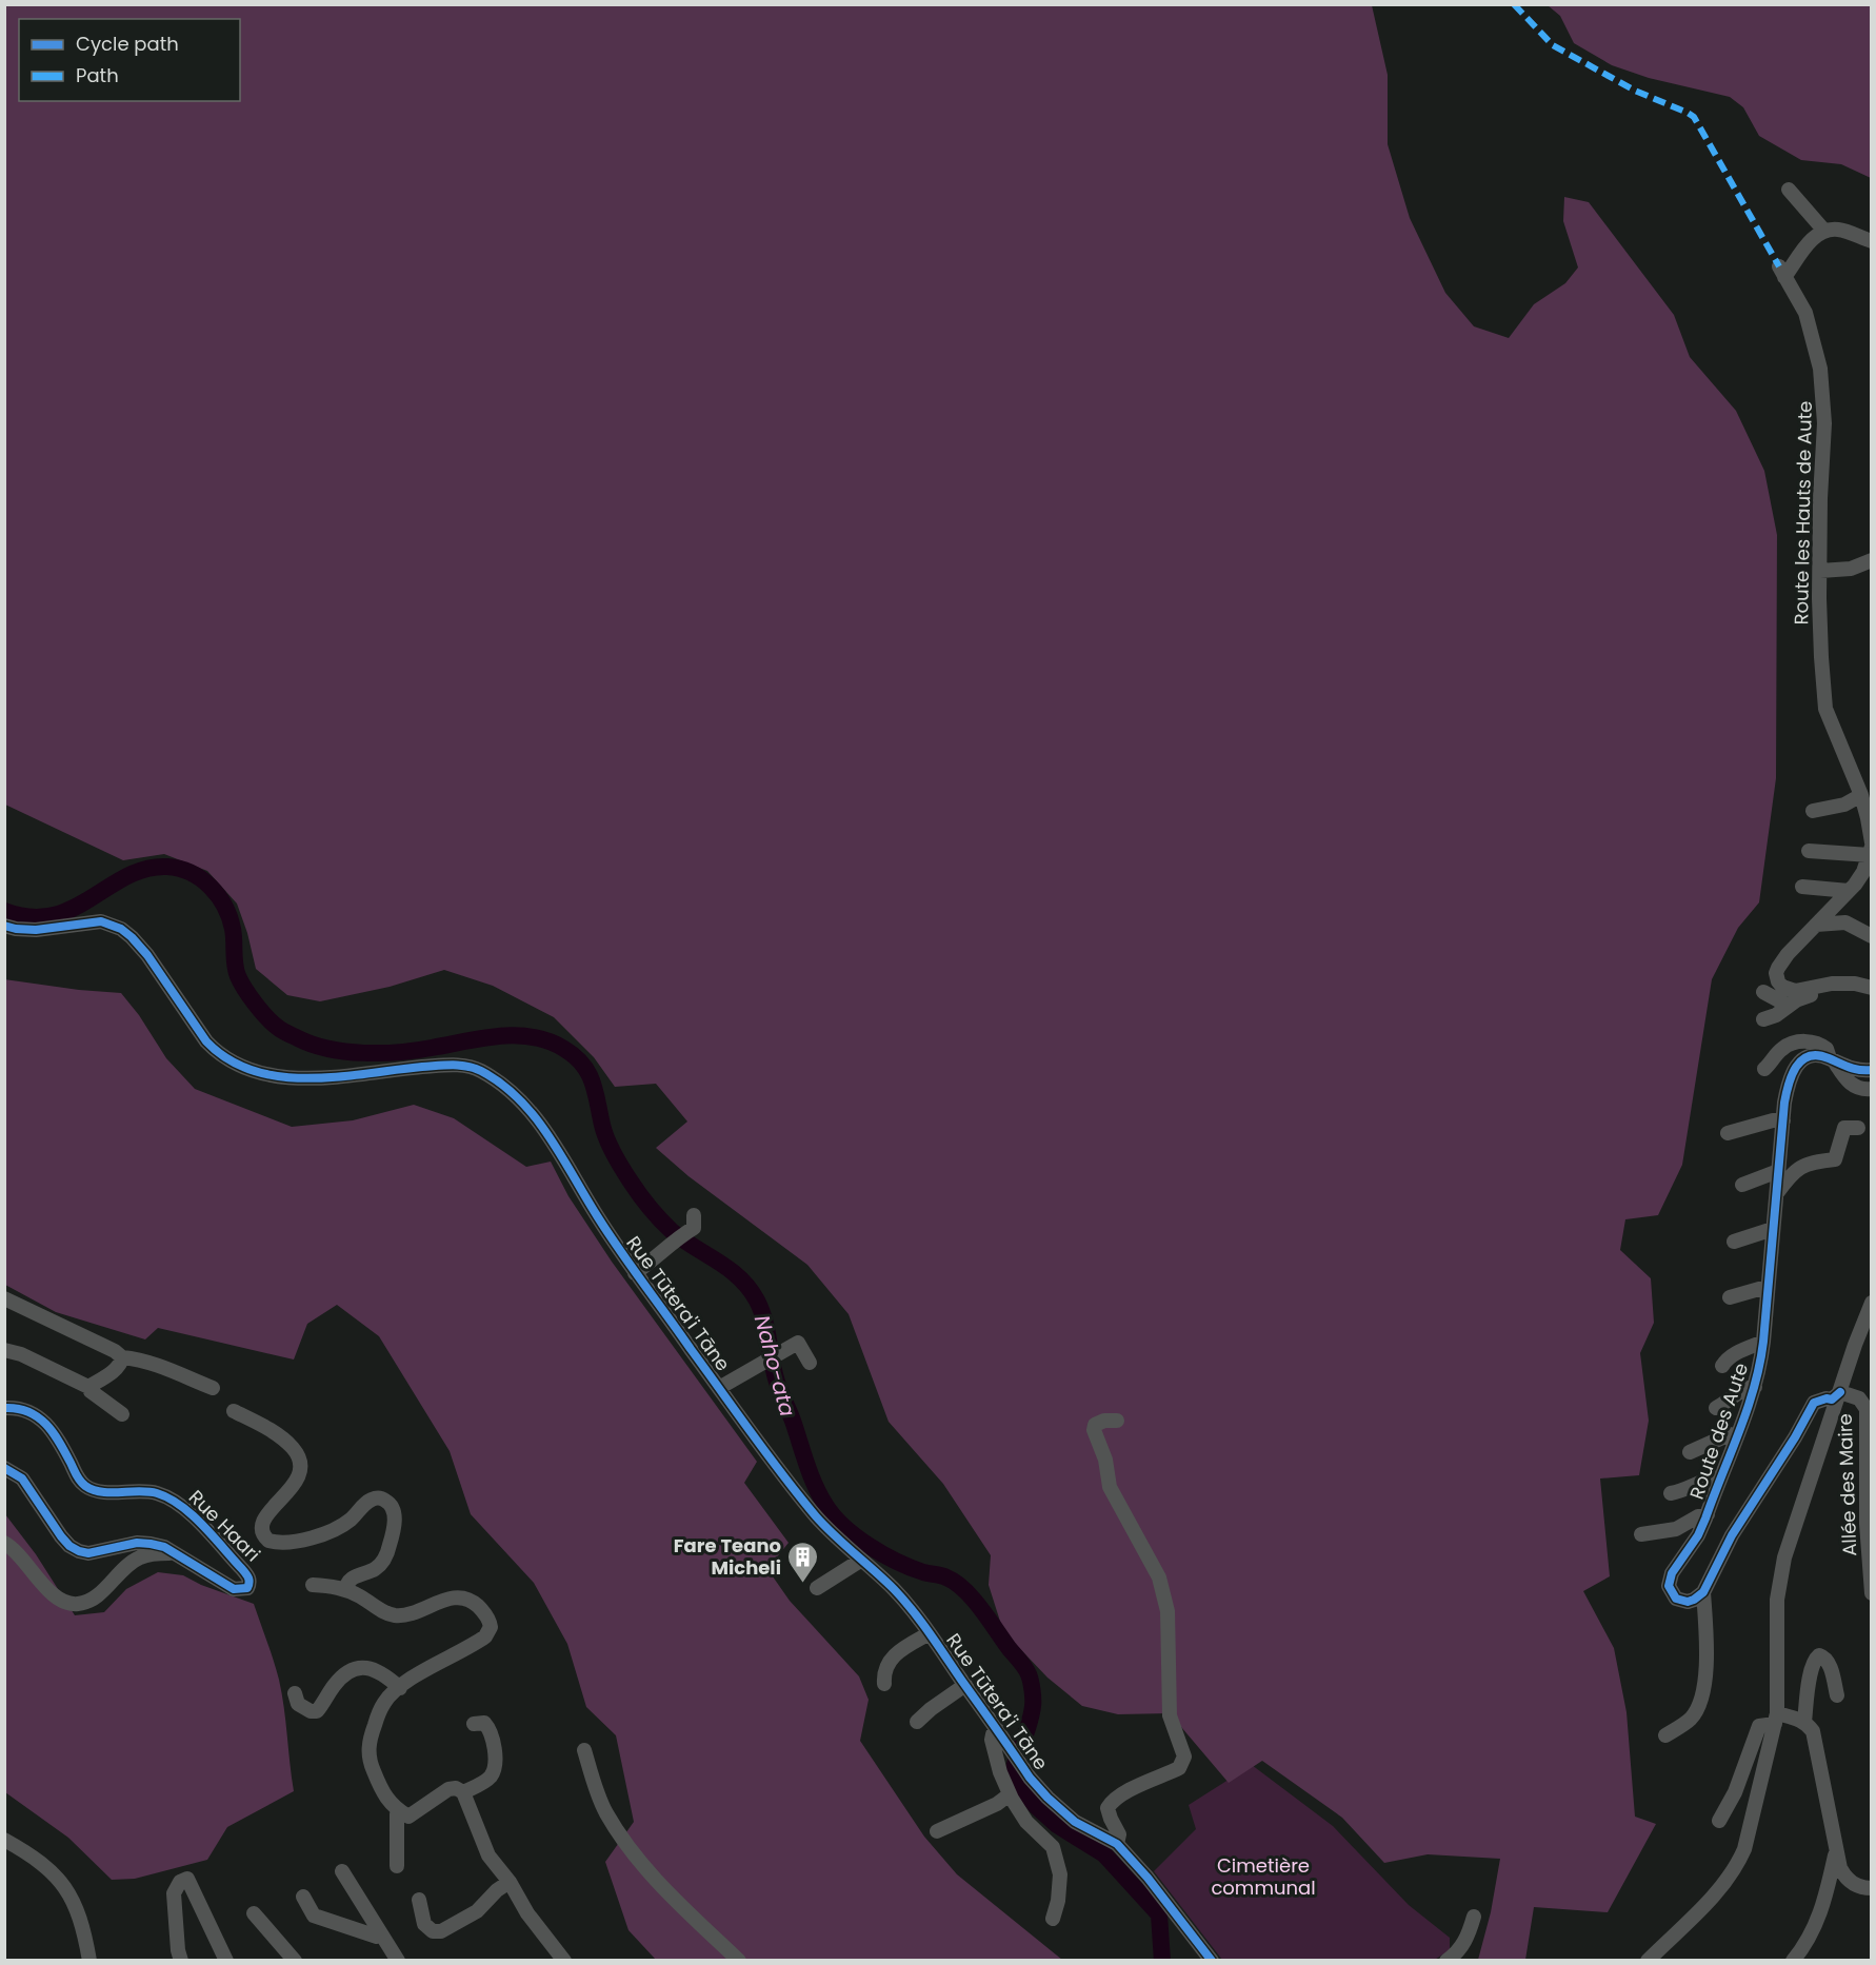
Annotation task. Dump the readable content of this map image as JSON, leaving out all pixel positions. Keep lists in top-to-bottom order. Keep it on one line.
{"streets":{"street":["Route les Hauts de Aute","Rue Tūtera'i Tāne","Route des Aute","Allée des Maire","Rue Haari"]},"water":["Naho-ata"],"parks":["Cimetière communal"],"places":{"building":["Fare Teano Micheli"]},"legend":["Cycle path","Path"]}
